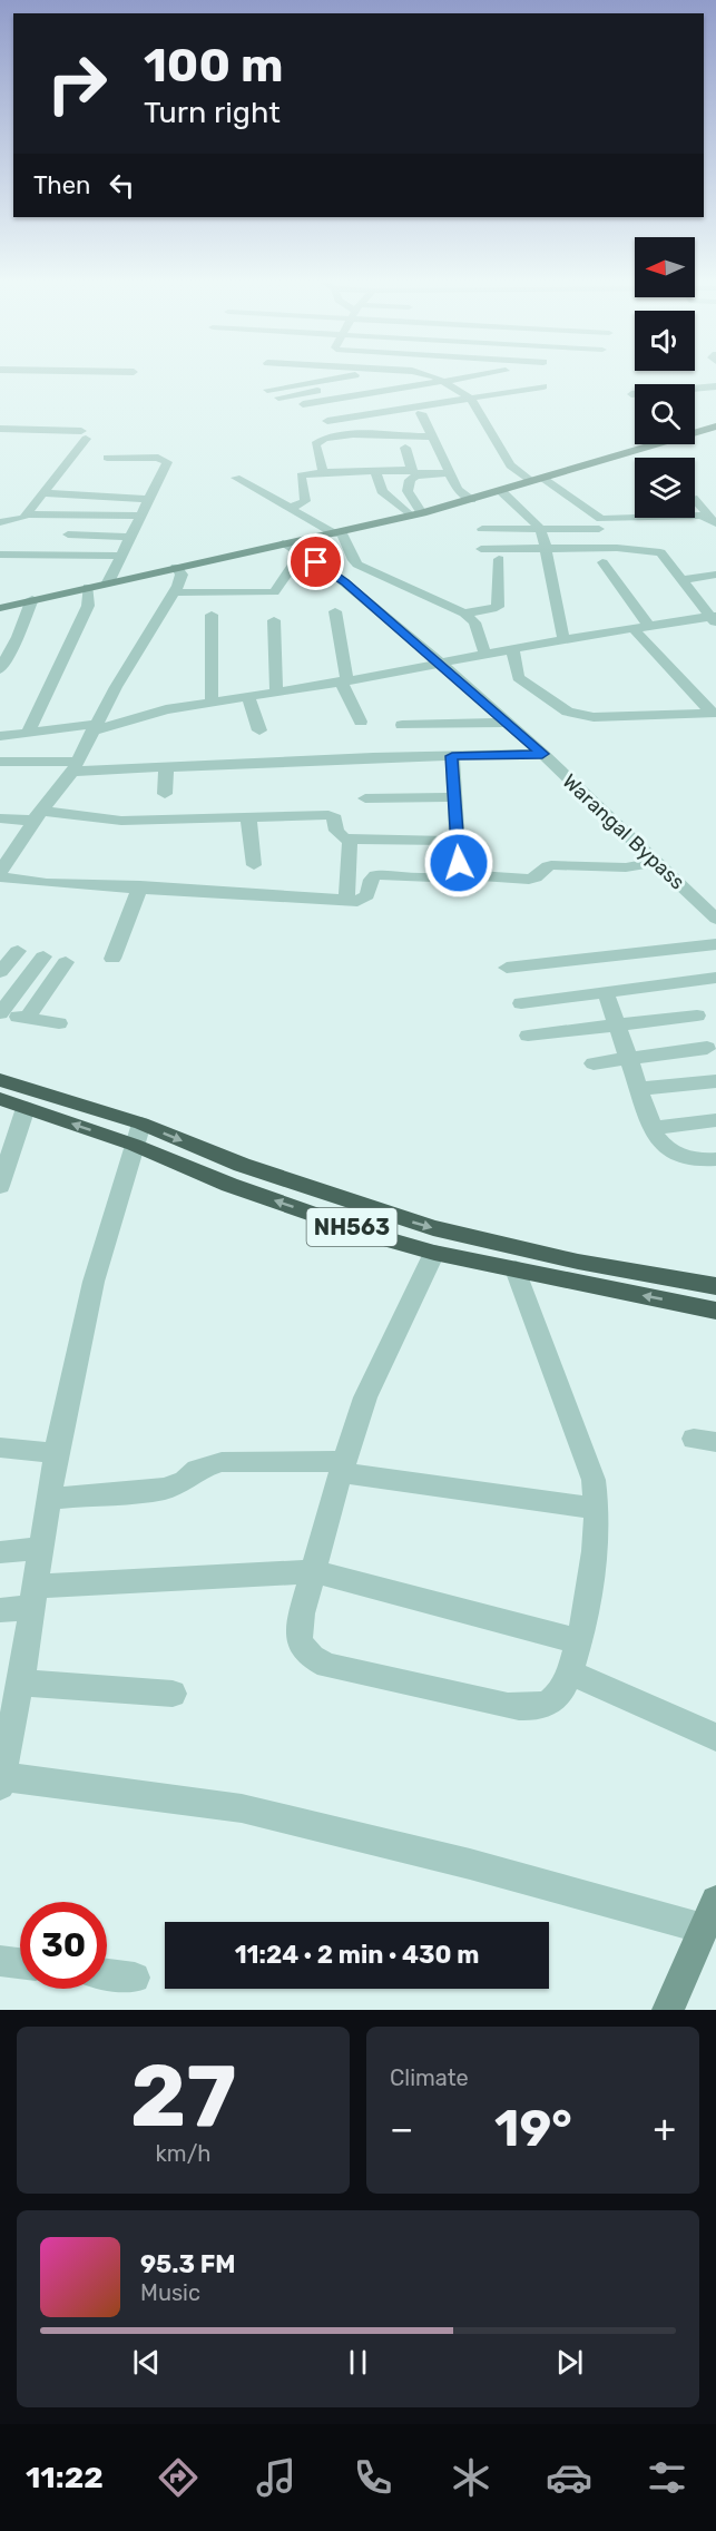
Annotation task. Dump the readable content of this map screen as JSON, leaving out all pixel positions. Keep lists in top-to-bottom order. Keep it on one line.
{"streets":{"highway":["NH563"],"street":["Warangal Bypass"]},"north":"left","page":{"turn":["100 m","Turn right"],"then":"Then","limit":"30","trip":"11:24 · 2 min · 430 m","tile":[["27","km/h"],"Climate"],"heat":["−","19°","+"],"song":["95.3 FM","Music"],"tabs":"11:22"}}
